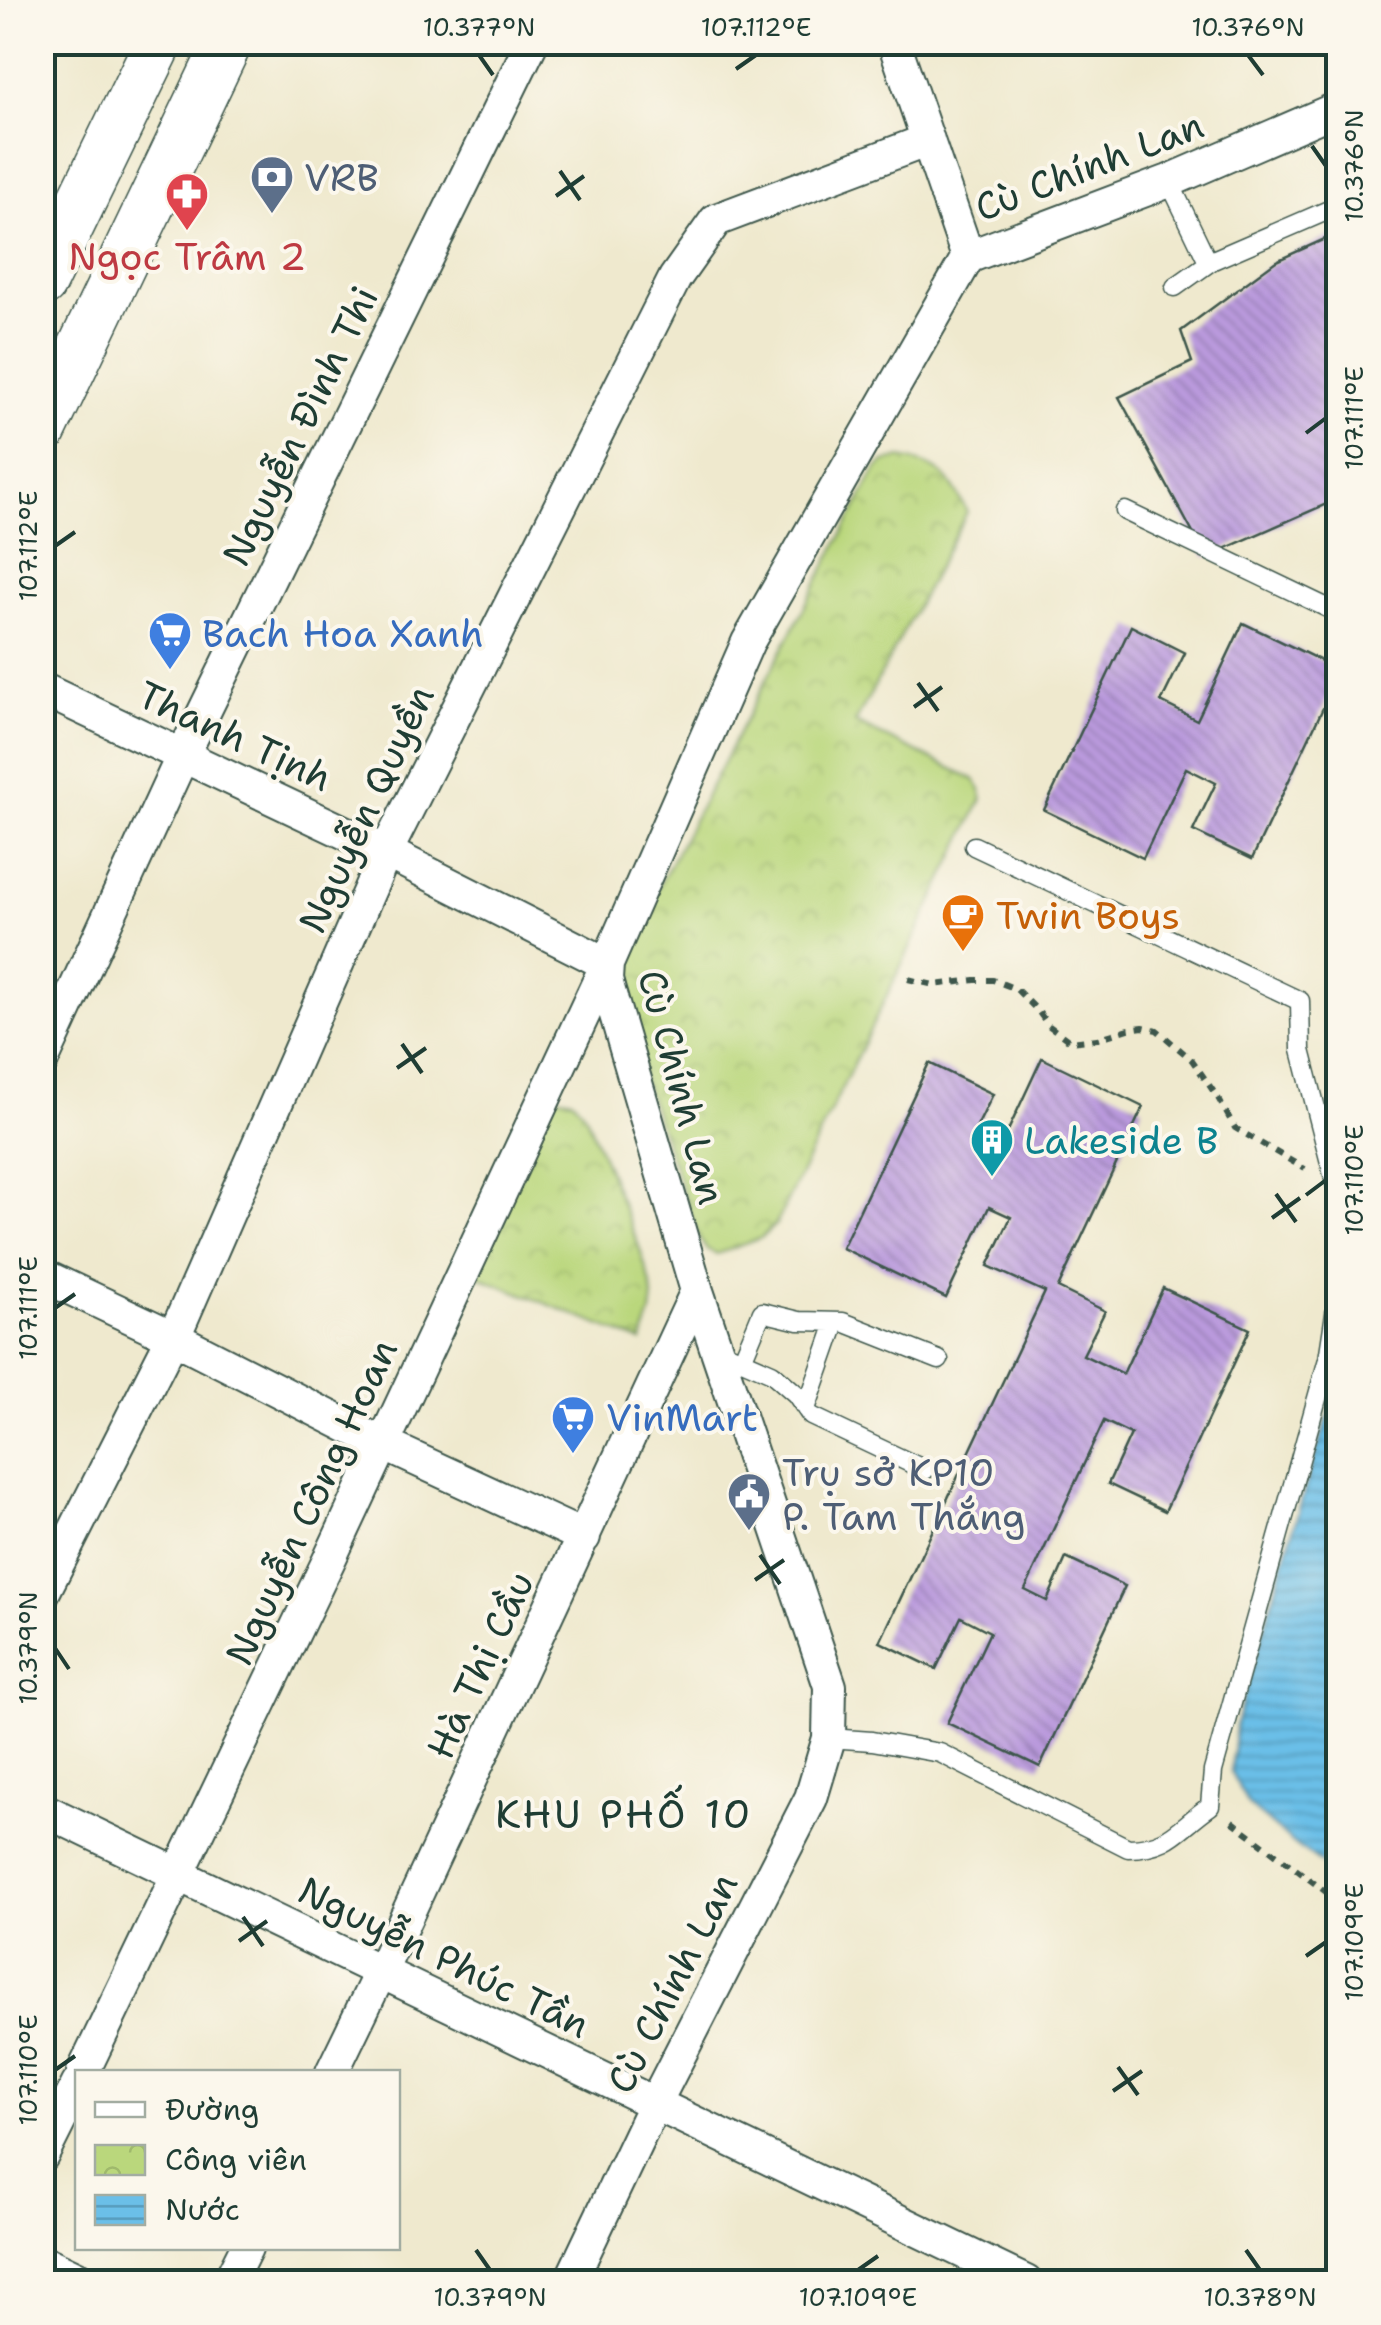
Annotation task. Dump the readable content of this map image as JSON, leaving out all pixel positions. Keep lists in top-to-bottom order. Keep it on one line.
{"streets":{"street":["Cù Chính Lan","Nguyễn Đình Thi","Thanh Tịnh","Nguyễn Quyền","Nguyễn Công Hoan","Hà Thị Cầu","Nguyễn Phúc Tần"]},"crossings":[["Cù Chính Lan","Thanh Tịnh"],["Cù Chính Lan","Nguyễn Công Hoan"],["Cù Chính Lan","Hà Thị Cầu"],["Cù Chính Lan","Nguyễn Phúc Tần"],["Nguyễn Đình Thi","Thanh Tịnh"],["Thanh Tịnh","Nguyễn Quyền"],["Thanh Tịnh","Nguyễn Công Hoan"],["Nguyễn Công Hoan","Nguyễn Phúc Tần"],["Hà Thị Cầu","Nguyễn Phúc Tần"]],"districts":["KHU PHỐ 10"],"places":{"bank":["VRB"],"pharmacy":["Ngọc Trâm 2"],"supermarket":["Bach Hoa Xanh","VinMart"],"cafe":["Twin Boys"],"building":["Lakeside B"],"public building":["Trụ sở KP10 P. Tam Thắng"]},"legend":["Đường","Công viên","Nước"],"coordinates":["10.377°N","107.112°E","10.376°N","107.111°E","107.110°E","10.379°N","107.109°E","10.378°N"]}
